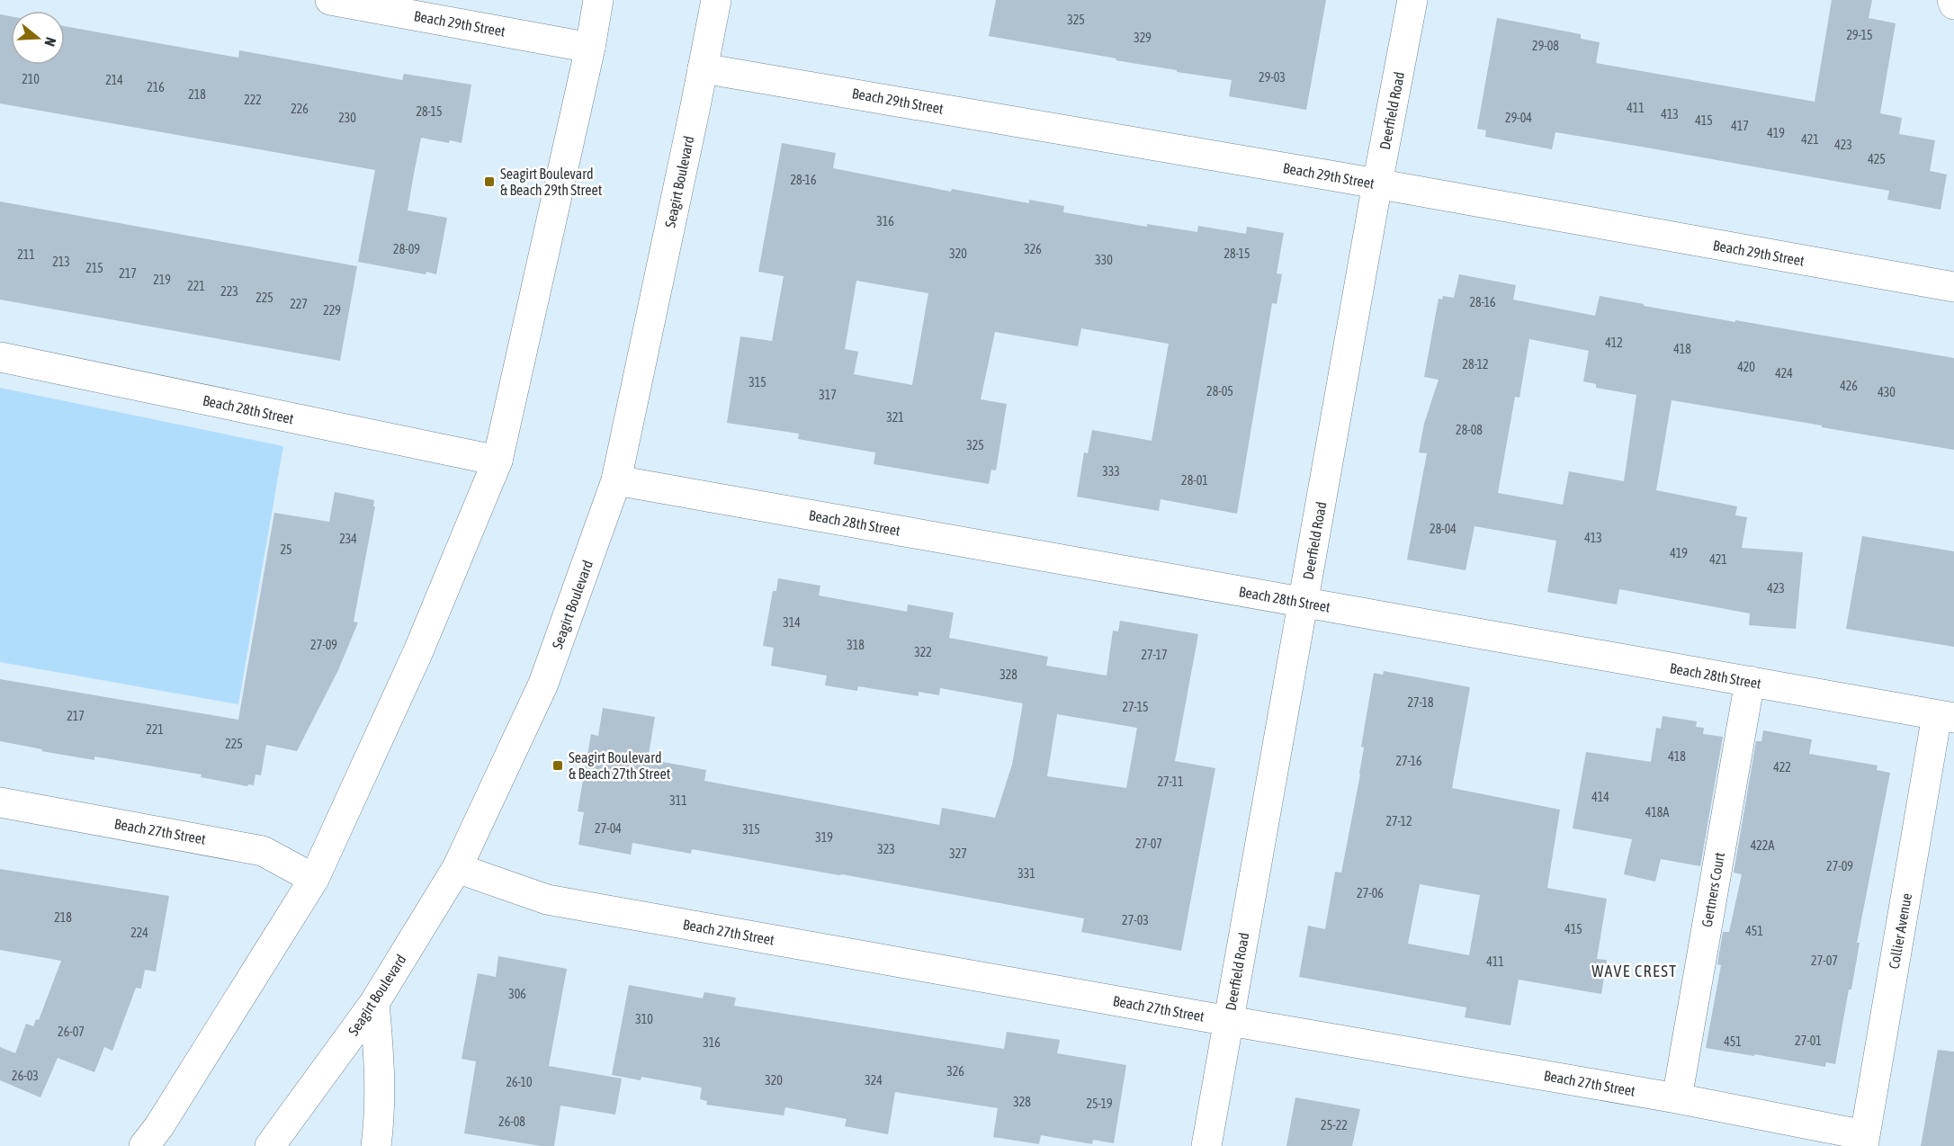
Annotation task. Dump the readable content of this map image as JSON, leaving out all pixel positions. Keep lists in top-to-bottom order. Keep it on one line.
{"streets":{"street":["Beach 29th Street","Deerfield Road","Seagirt Boulevard","Beach 28th Street","Beach 27th Street","Gertners Court","Collier Avenue"]},"crossings":[["Beach 29th Street","Deerfield Road"],["Beach 29th Street","Seagirt Boulevard"],["Deerfield Road","Beach 28th Street"],["Deerfield Road","Beach 27th Street"],["Seagirt Boulevard","Beach 28th Street"],["Seagirt Boulevard","Beach 27th Street"],["Beach 28th Street","Gertners Court"],["Beach 28th Street","Collier Avenue"],["Beach 27th Street","Gertners Court"],["Beach 27th Street","Collier Avenue"]],"districts":["WAVE CREST"],"places":{"transit":["Seagirt Boulevard & Beach 29th Street","Seagirt Boulevard & Beach 27th Street"]},"house_numbers":["325","29-15","329","29-08","29-03","210","214","216","218","222","411","226","28-15","413","230","29-04","415","417","419","421","423","425","28-16","316","28-09","326","320","28-15","211","330","213","215","217","219","221","223","225","28-16","227","229","412","418","28-12","420","424","315","426","28-05","430","317","321","28-08","325","333","28-01","28-04","413","234","25","419","421","423","314","27-09","318","322","27-17","328","27-18","27-15","217","221","225","418","27-16","422","27-11","414","311","418A","27-12","27-04","315","319","27-07","422A","323","327","27-09","331","27-06","218","27-03","415","451","224","27-07","411","306","310","26-07","27-01","451","316","326","26-03","320","324","26-10","328","25-19","26-08","25-22"],"north":"right"}
